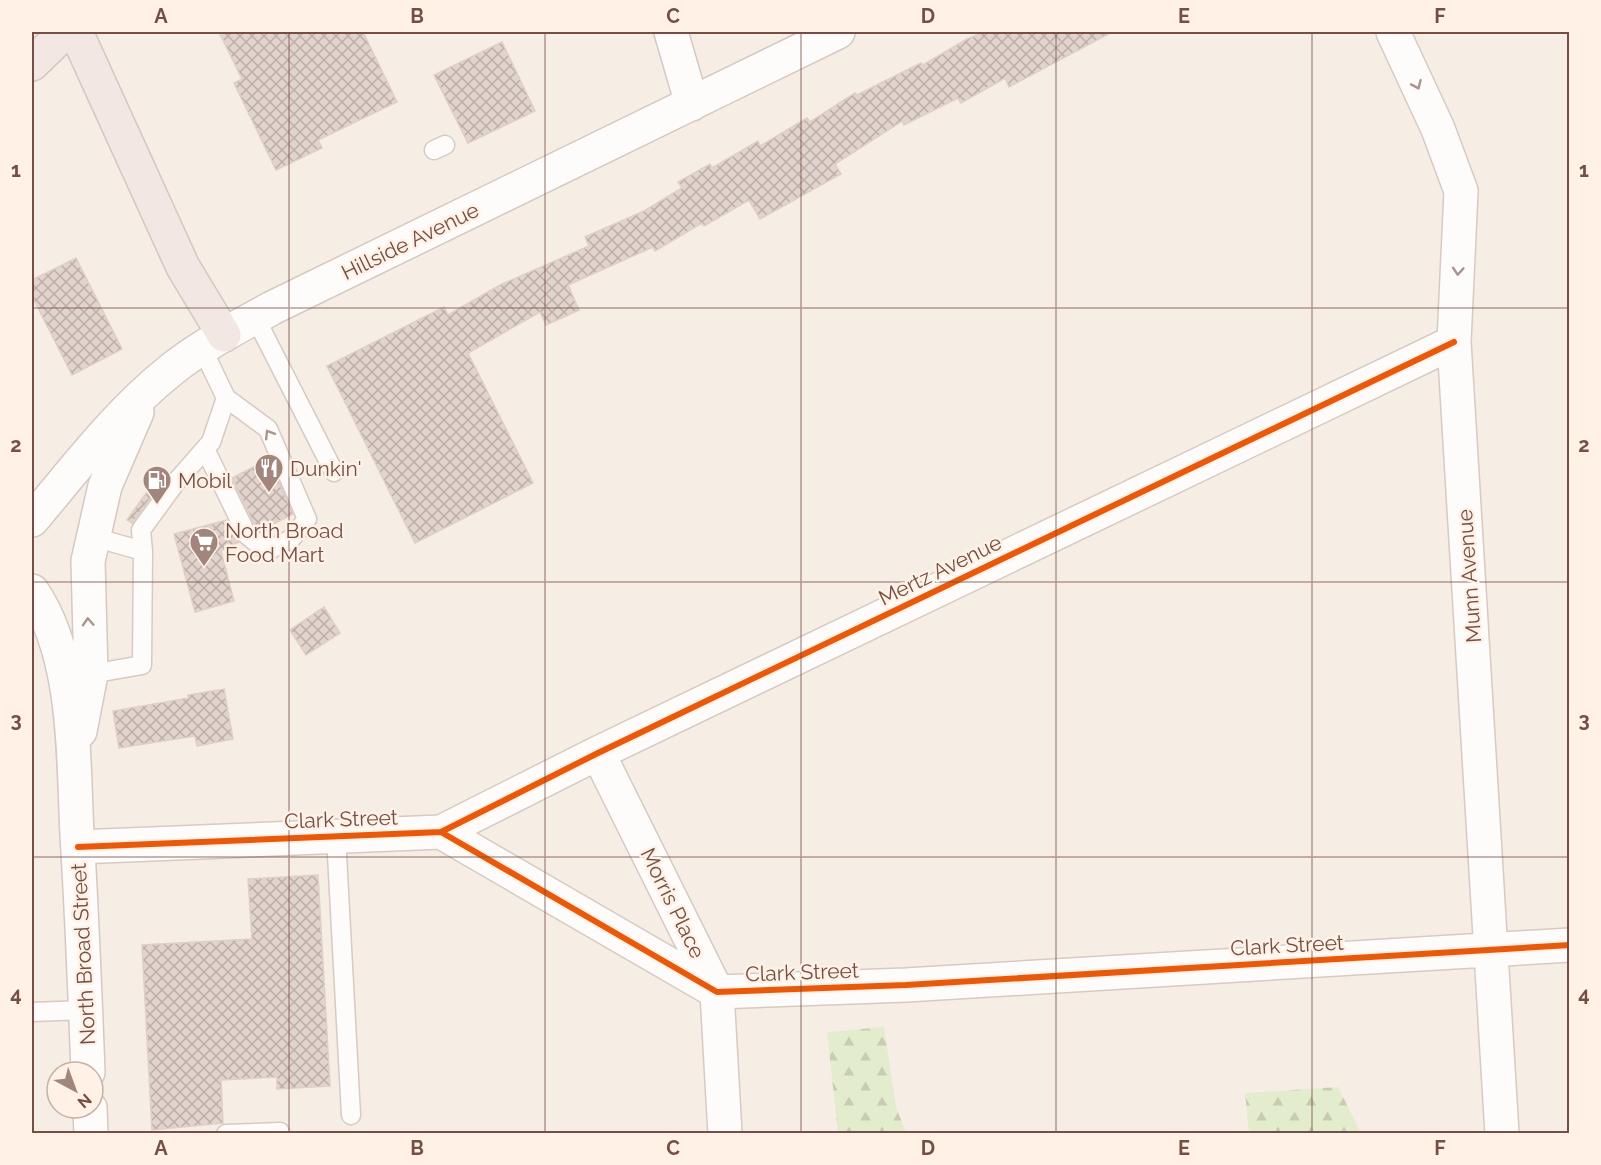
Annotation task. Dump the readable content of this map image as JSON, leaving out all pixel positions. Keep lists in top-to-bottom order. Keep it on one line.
{"streets":{"street":["Hillside Avenue","Mertz Avenue","Munn Avenue","Clark Street","Morris Place","North Broad Street"]},"crossings":[["Mertz Avenue","Munn Avenue"],["Mertz Avenue","Clark Street"],["Mertz Avenue","Morris Place"],["Munn Avenue","Clark Street"],["Clark Street","Morris Place"],["Clark Street","North Broad Street"]],"places":{"restaurant":["Dunkin'"],"fuel station":["Mobil"],"supermarket":["North Broad Food Mart"]},"north":"bottom right","grid":{"columns":["A","B","C","D","E","F"],"rows":["1","2","3","4"]}}
